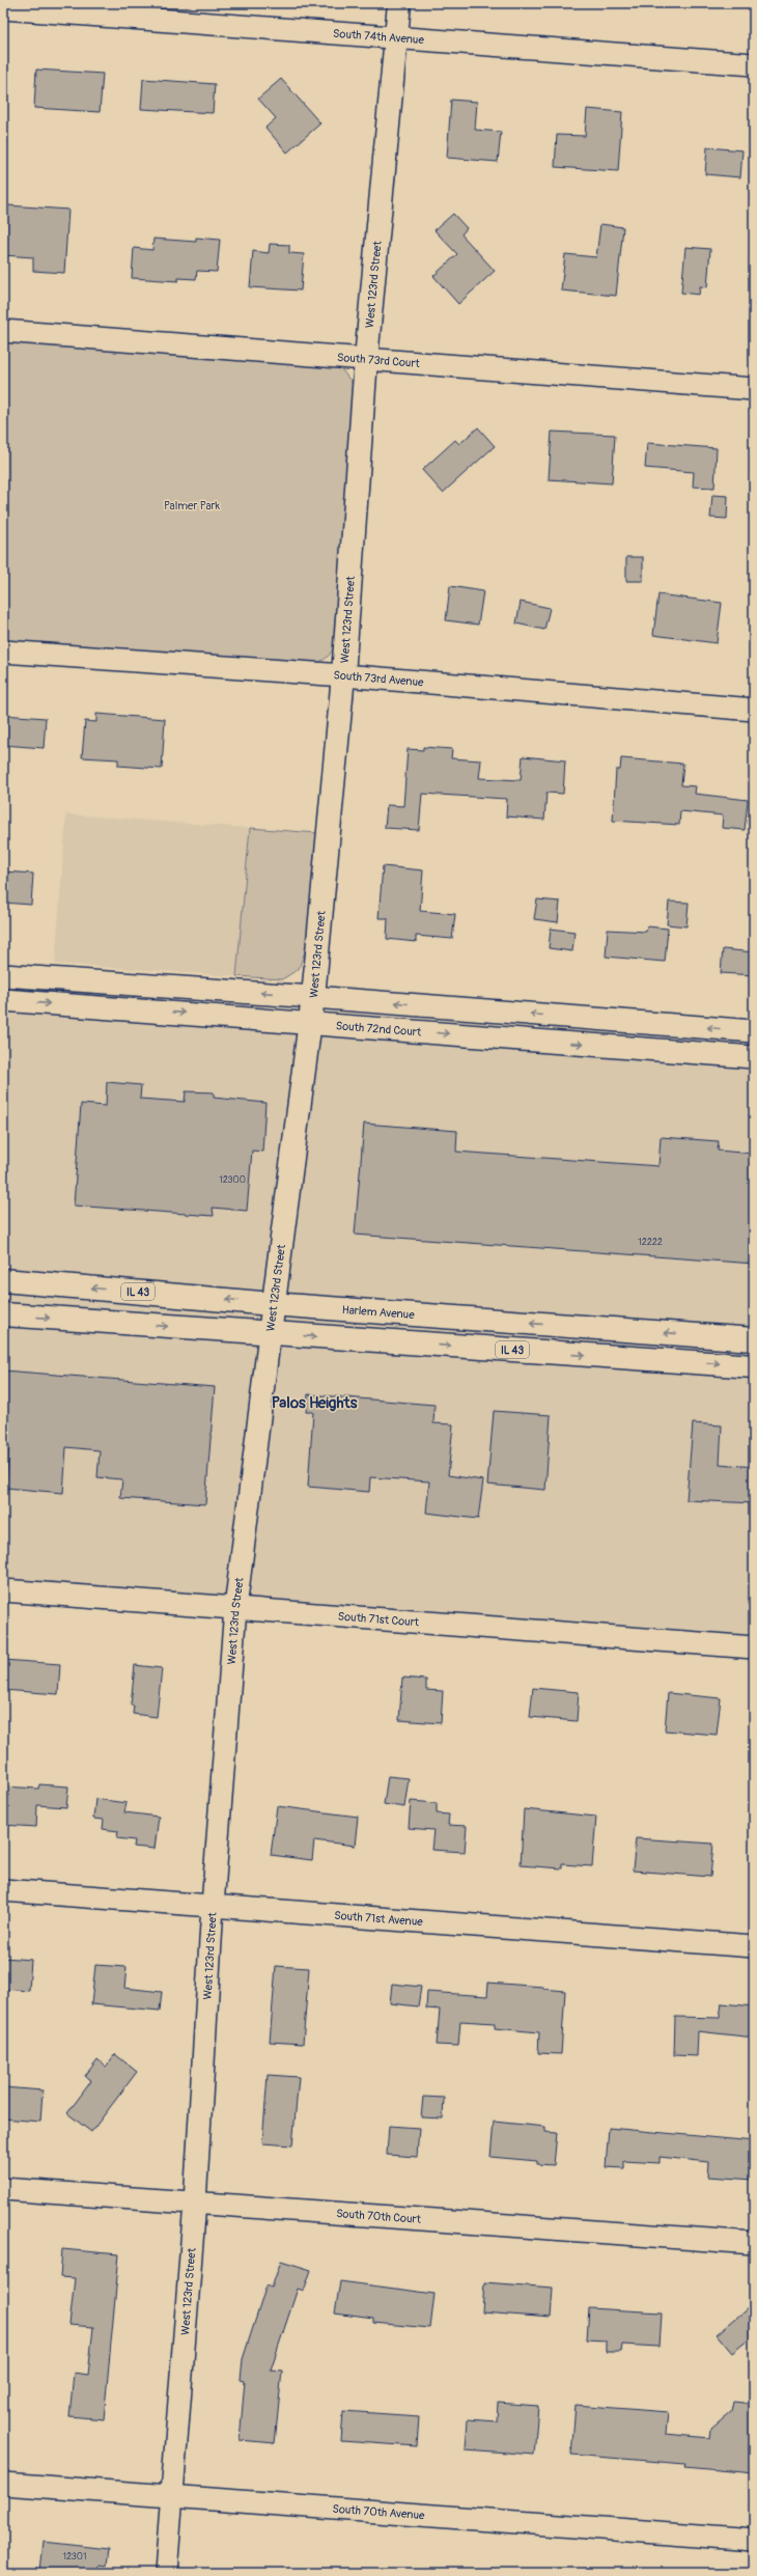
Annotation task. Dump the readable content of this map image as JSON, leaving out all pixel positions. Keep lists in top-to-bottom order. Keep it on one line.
{"streets":{"main road":["West 123rd Street","IL 43","Harlem Avenue"],"street":["South 74th Avenue","South 73rd Court","South 73rd Avenue","South 72nd Court","South 71st Court","South 71st Avenue","South 70th Court","South 70th Avenue"]},"crossings":[["South 74th Avenue","West 123rd Street"],["West 123rd Street","South 73rd Court"],["West 123rd Street","South 73rd Avenue"],["West 123rd Street","South 72nd Court"],["West 123rd Street","IL 43"],["West 123rd Street","Harlem Avenue"],["West 123rd Street","South 71st Court"],["West 123rd Street","South 71st Avenue"],["West 123rd Street","South 70th Court"],["West 123rd Street","South 70th Avenue"]],"districts":["Palos Heights"],"parks":["Palmer Park"],"house_numbers":["12300","12222","12301"]}
